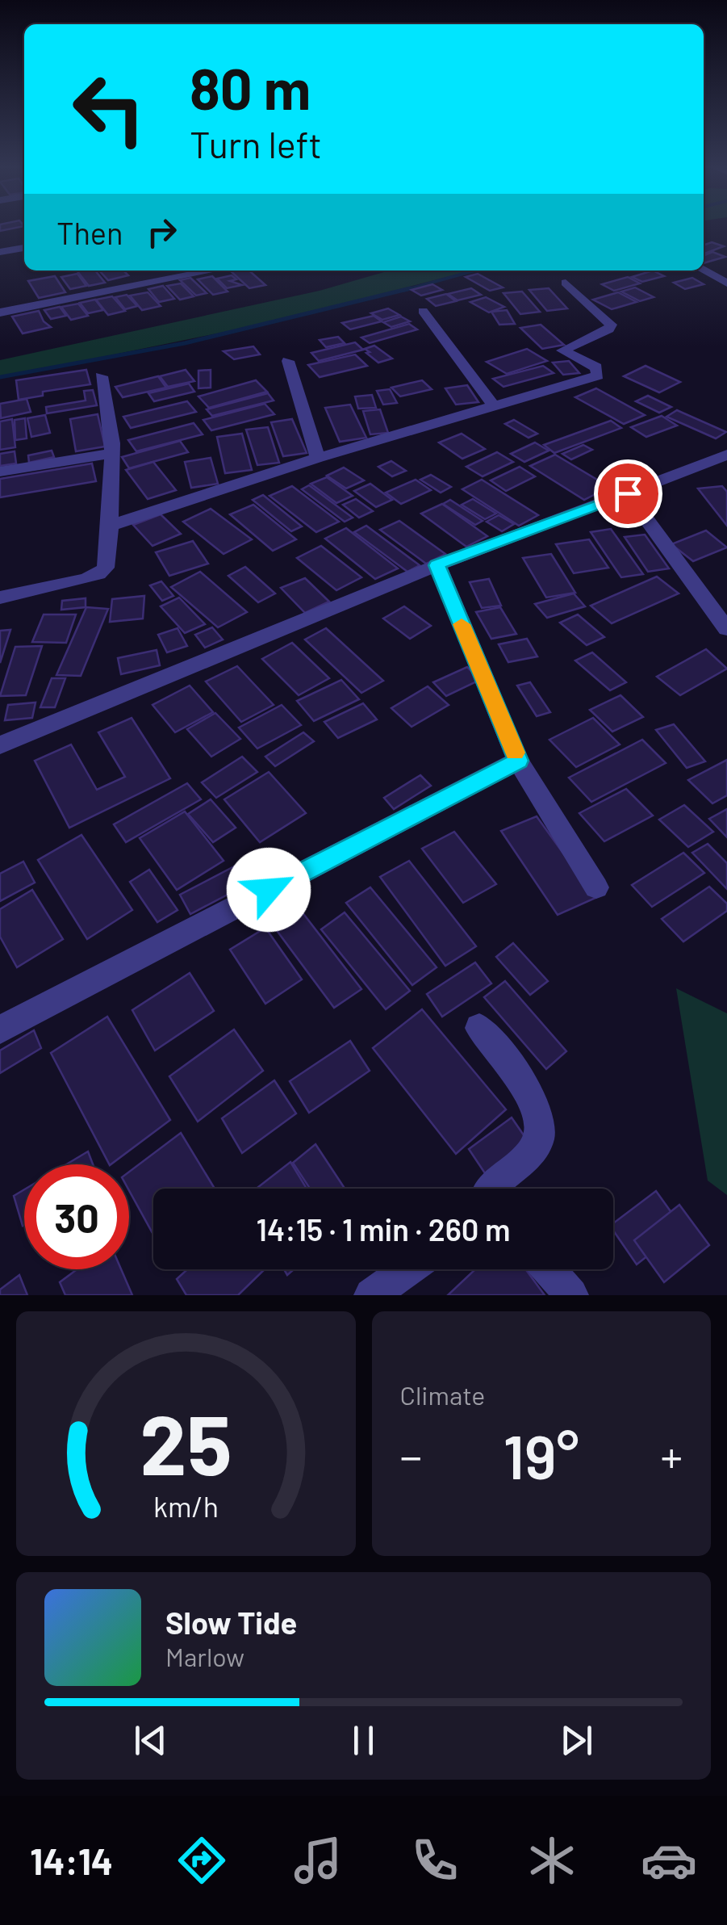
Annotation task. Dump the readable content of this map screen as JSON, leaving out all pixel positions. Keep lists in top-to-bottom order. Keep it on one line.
{"page":{"turn":["80 m","Turn left"],"then":"Then","limit":"30","trip":"14:15 · 1 min · 260 m","tile":"Climate","heat":["−","19°","+"],"song":["Slow Tide","Marlow"],"tabs":"14:14","gauge":["25","km/h"]}}
